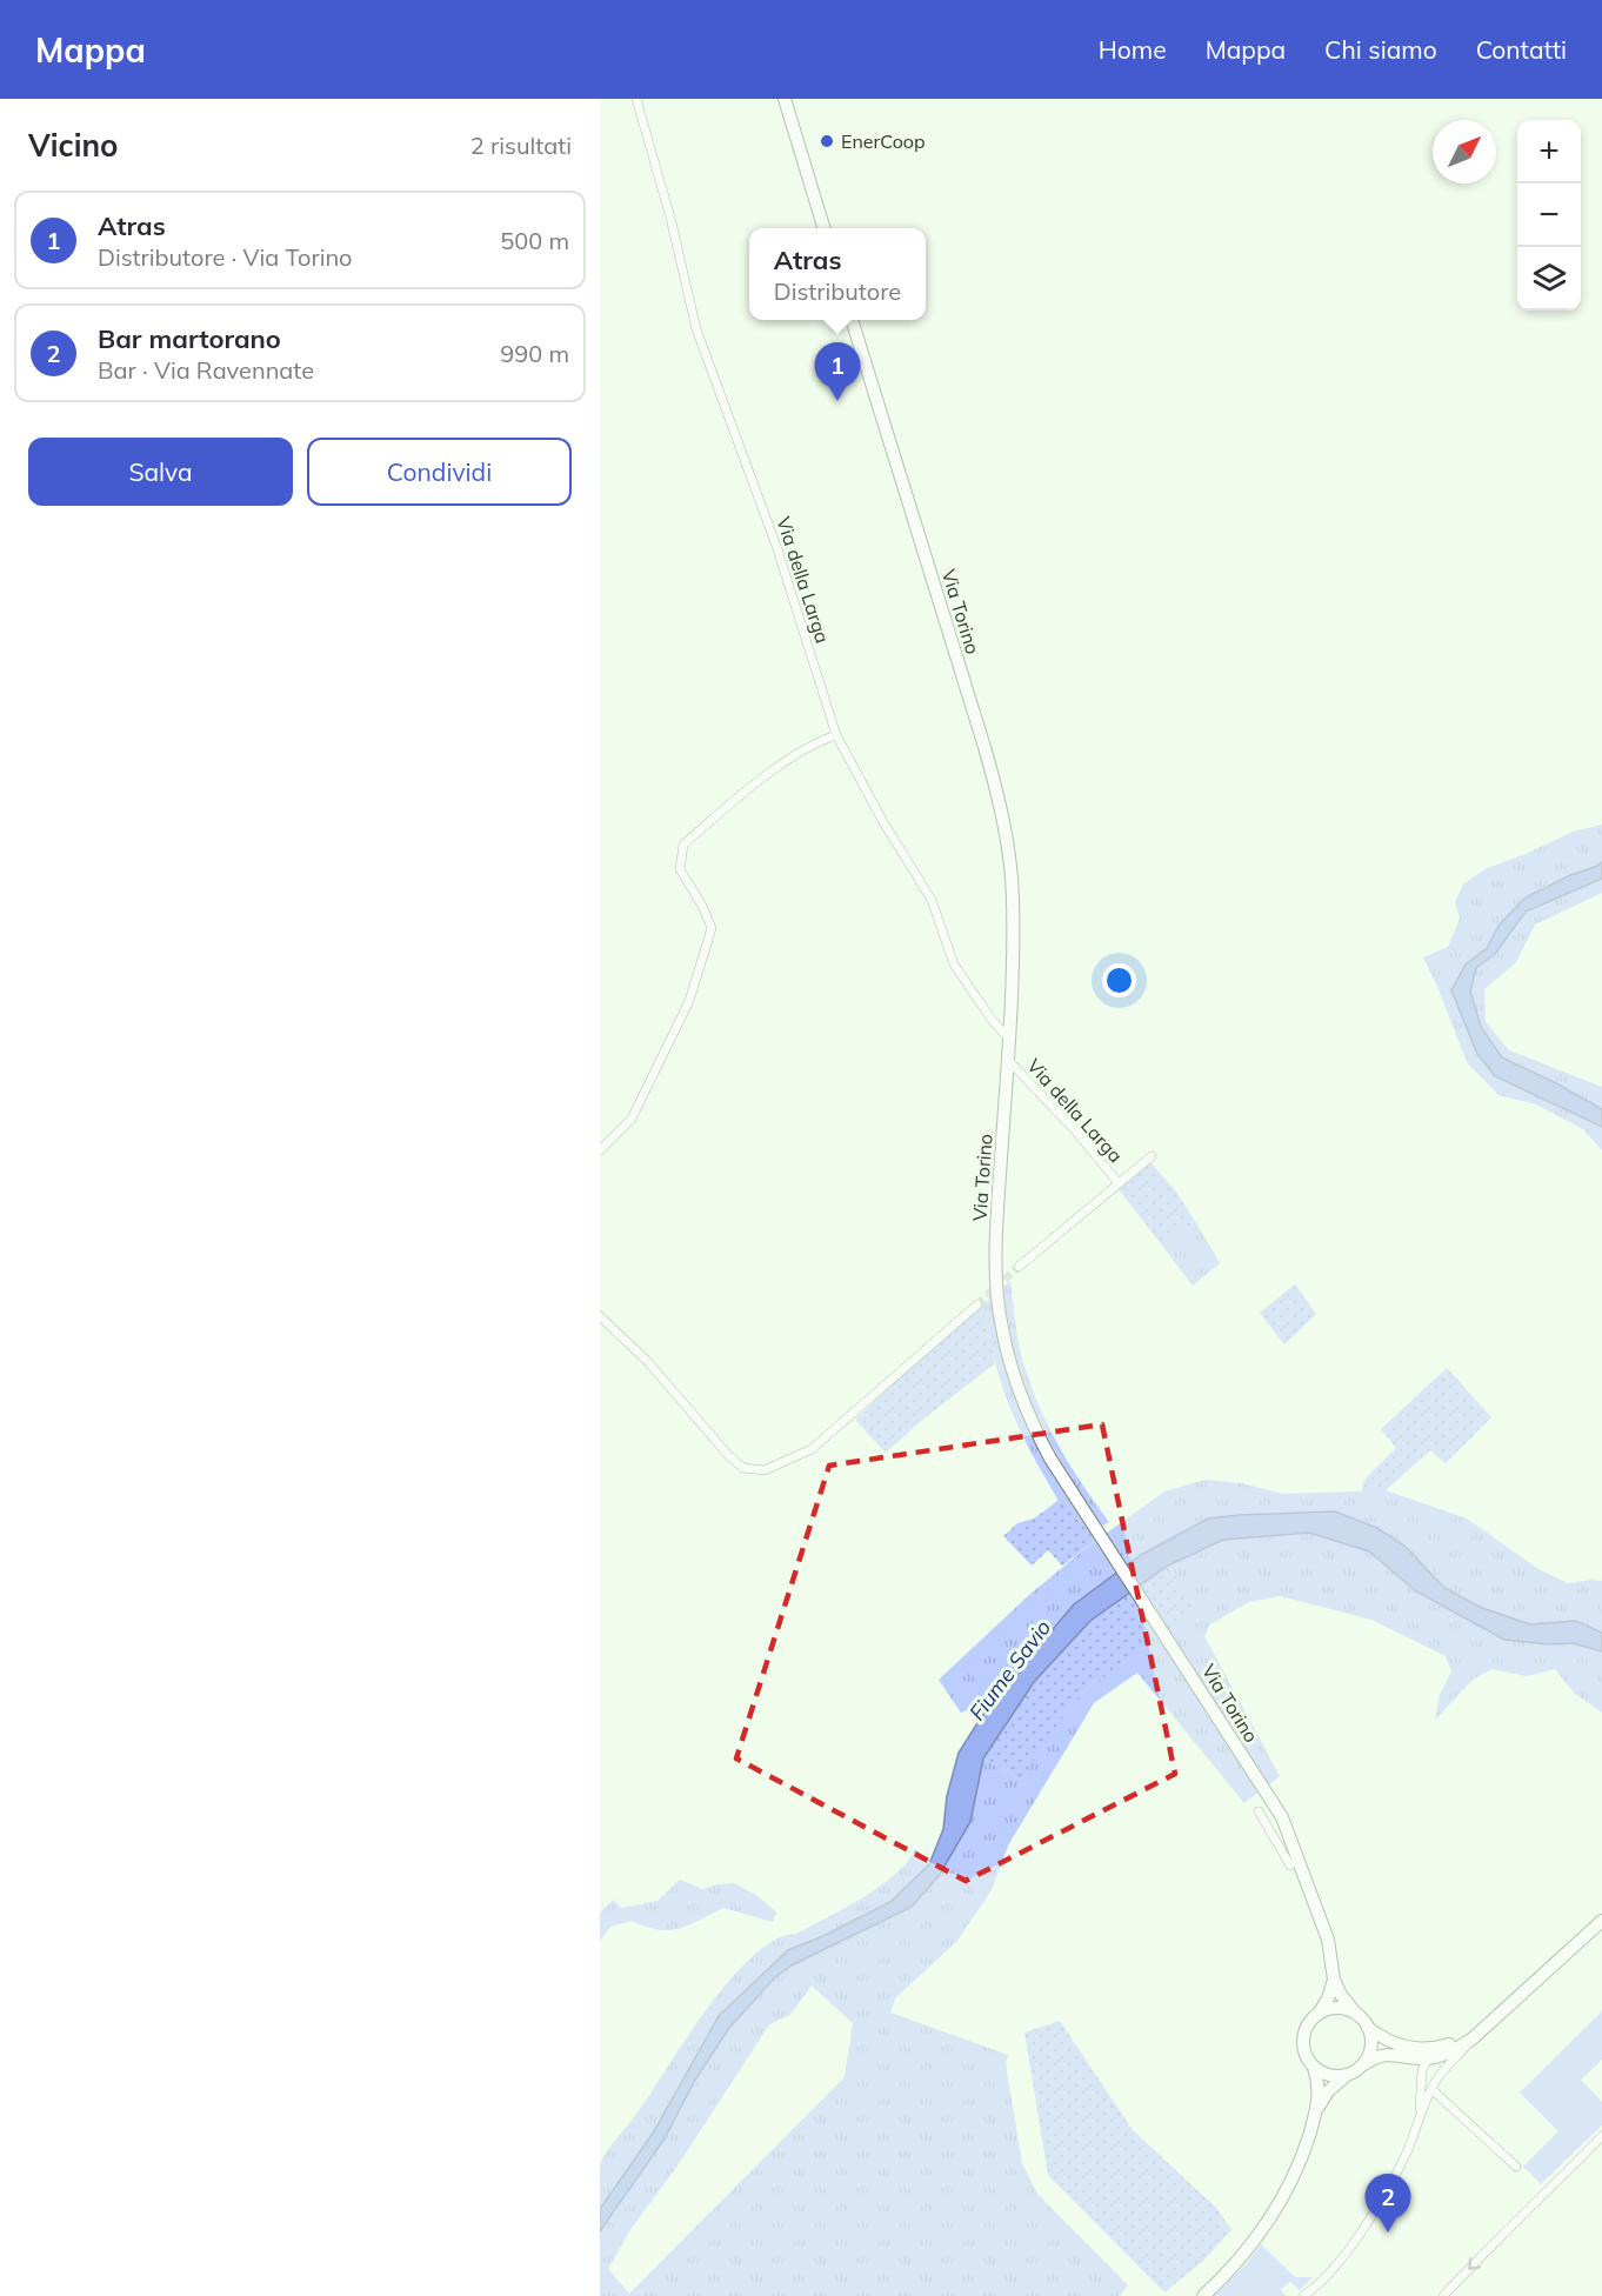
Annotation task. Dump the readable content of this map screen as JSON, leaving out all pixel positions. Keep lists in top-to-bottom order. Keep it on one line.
{"streets":{"main road":["Via Torino"],"street":["Via della Larga"]},"crossings":[["Via della Larga","Via Torino"]],"water":["Fiume Savio"],"places":["EnerCoop"],"north":"top right","page":{"header":"Mappa","nav":["Home","Mappa","Chi siamo","Contatti"],"heading":["Vicino","2 risultati"],"map_buttons":["+","−"],"list":[{"mark":"1","name":"Atras","note":"Distributore · Via Torino","value":"500 m"},{"mark":"2","name":"Bar martorano","note":"Bar · Via Ravennate","value":"990 m"}],"popup":["Atras","Distributore"],"pins":["1","2"],"buttons":["Salva","Condividi"]}}
